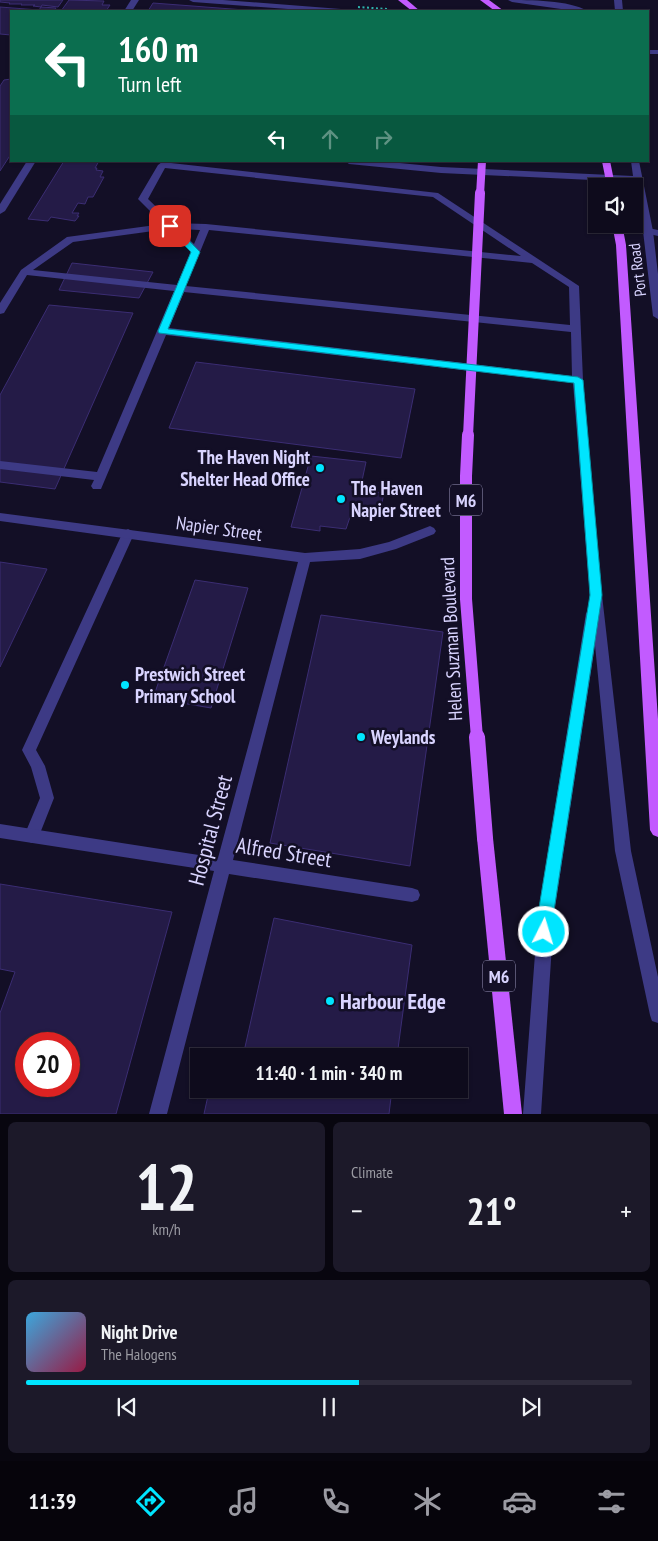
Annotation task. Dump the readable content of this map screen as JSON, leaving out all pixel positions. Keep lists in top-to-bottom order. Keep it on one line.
{"streets":{"main road":["M6","Helen Suzman Boulevard"],"street":["Port Road","Napier Street","Hospital Street","Alfred Street"]},"crossings":[["Napier Street","Hospital Street"],["Hospital Street","Alfred Street"]],"places":["The Haven Night Shelter Head Office","The Haven Napier Street","Prestwich Street Primary School","Weylands","Harbour Edge"],"page":{"turn":["160 m","Turn left"],"limit":"20","trip":"11:40 · 1 min · 340 m","tile":[["12","km/h"],"Climate"],"heat":["−","21°","+"],"song":["Night Drive","The Halogens"],"tabs":"11:39"}}
